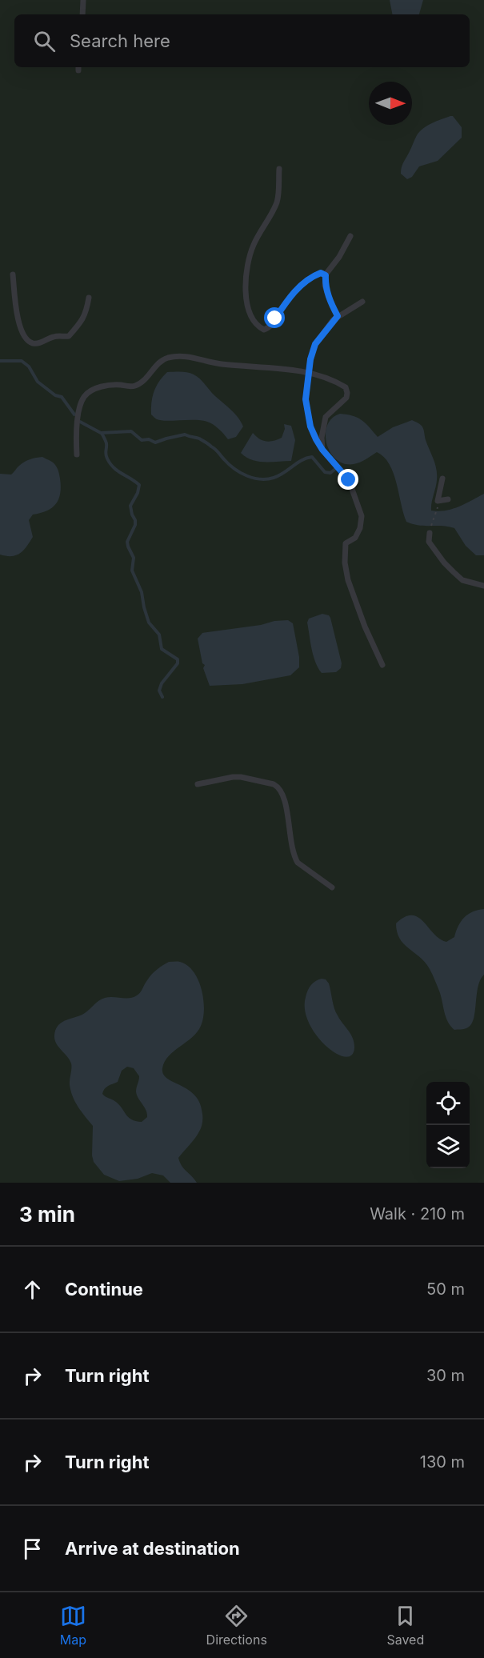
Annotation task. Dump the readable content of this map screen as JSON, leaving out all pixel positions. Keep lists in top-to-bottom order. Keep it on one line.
{"north":"right","page":{"search":"Search here","heading":["3 min","Walk · 210 m"],"list":[["Continue","50 m"],["Turn right","30 m"],["Turn right","130 m"],"Arrive at destination"],"nav":["Map","Directions","Saved"]}}
